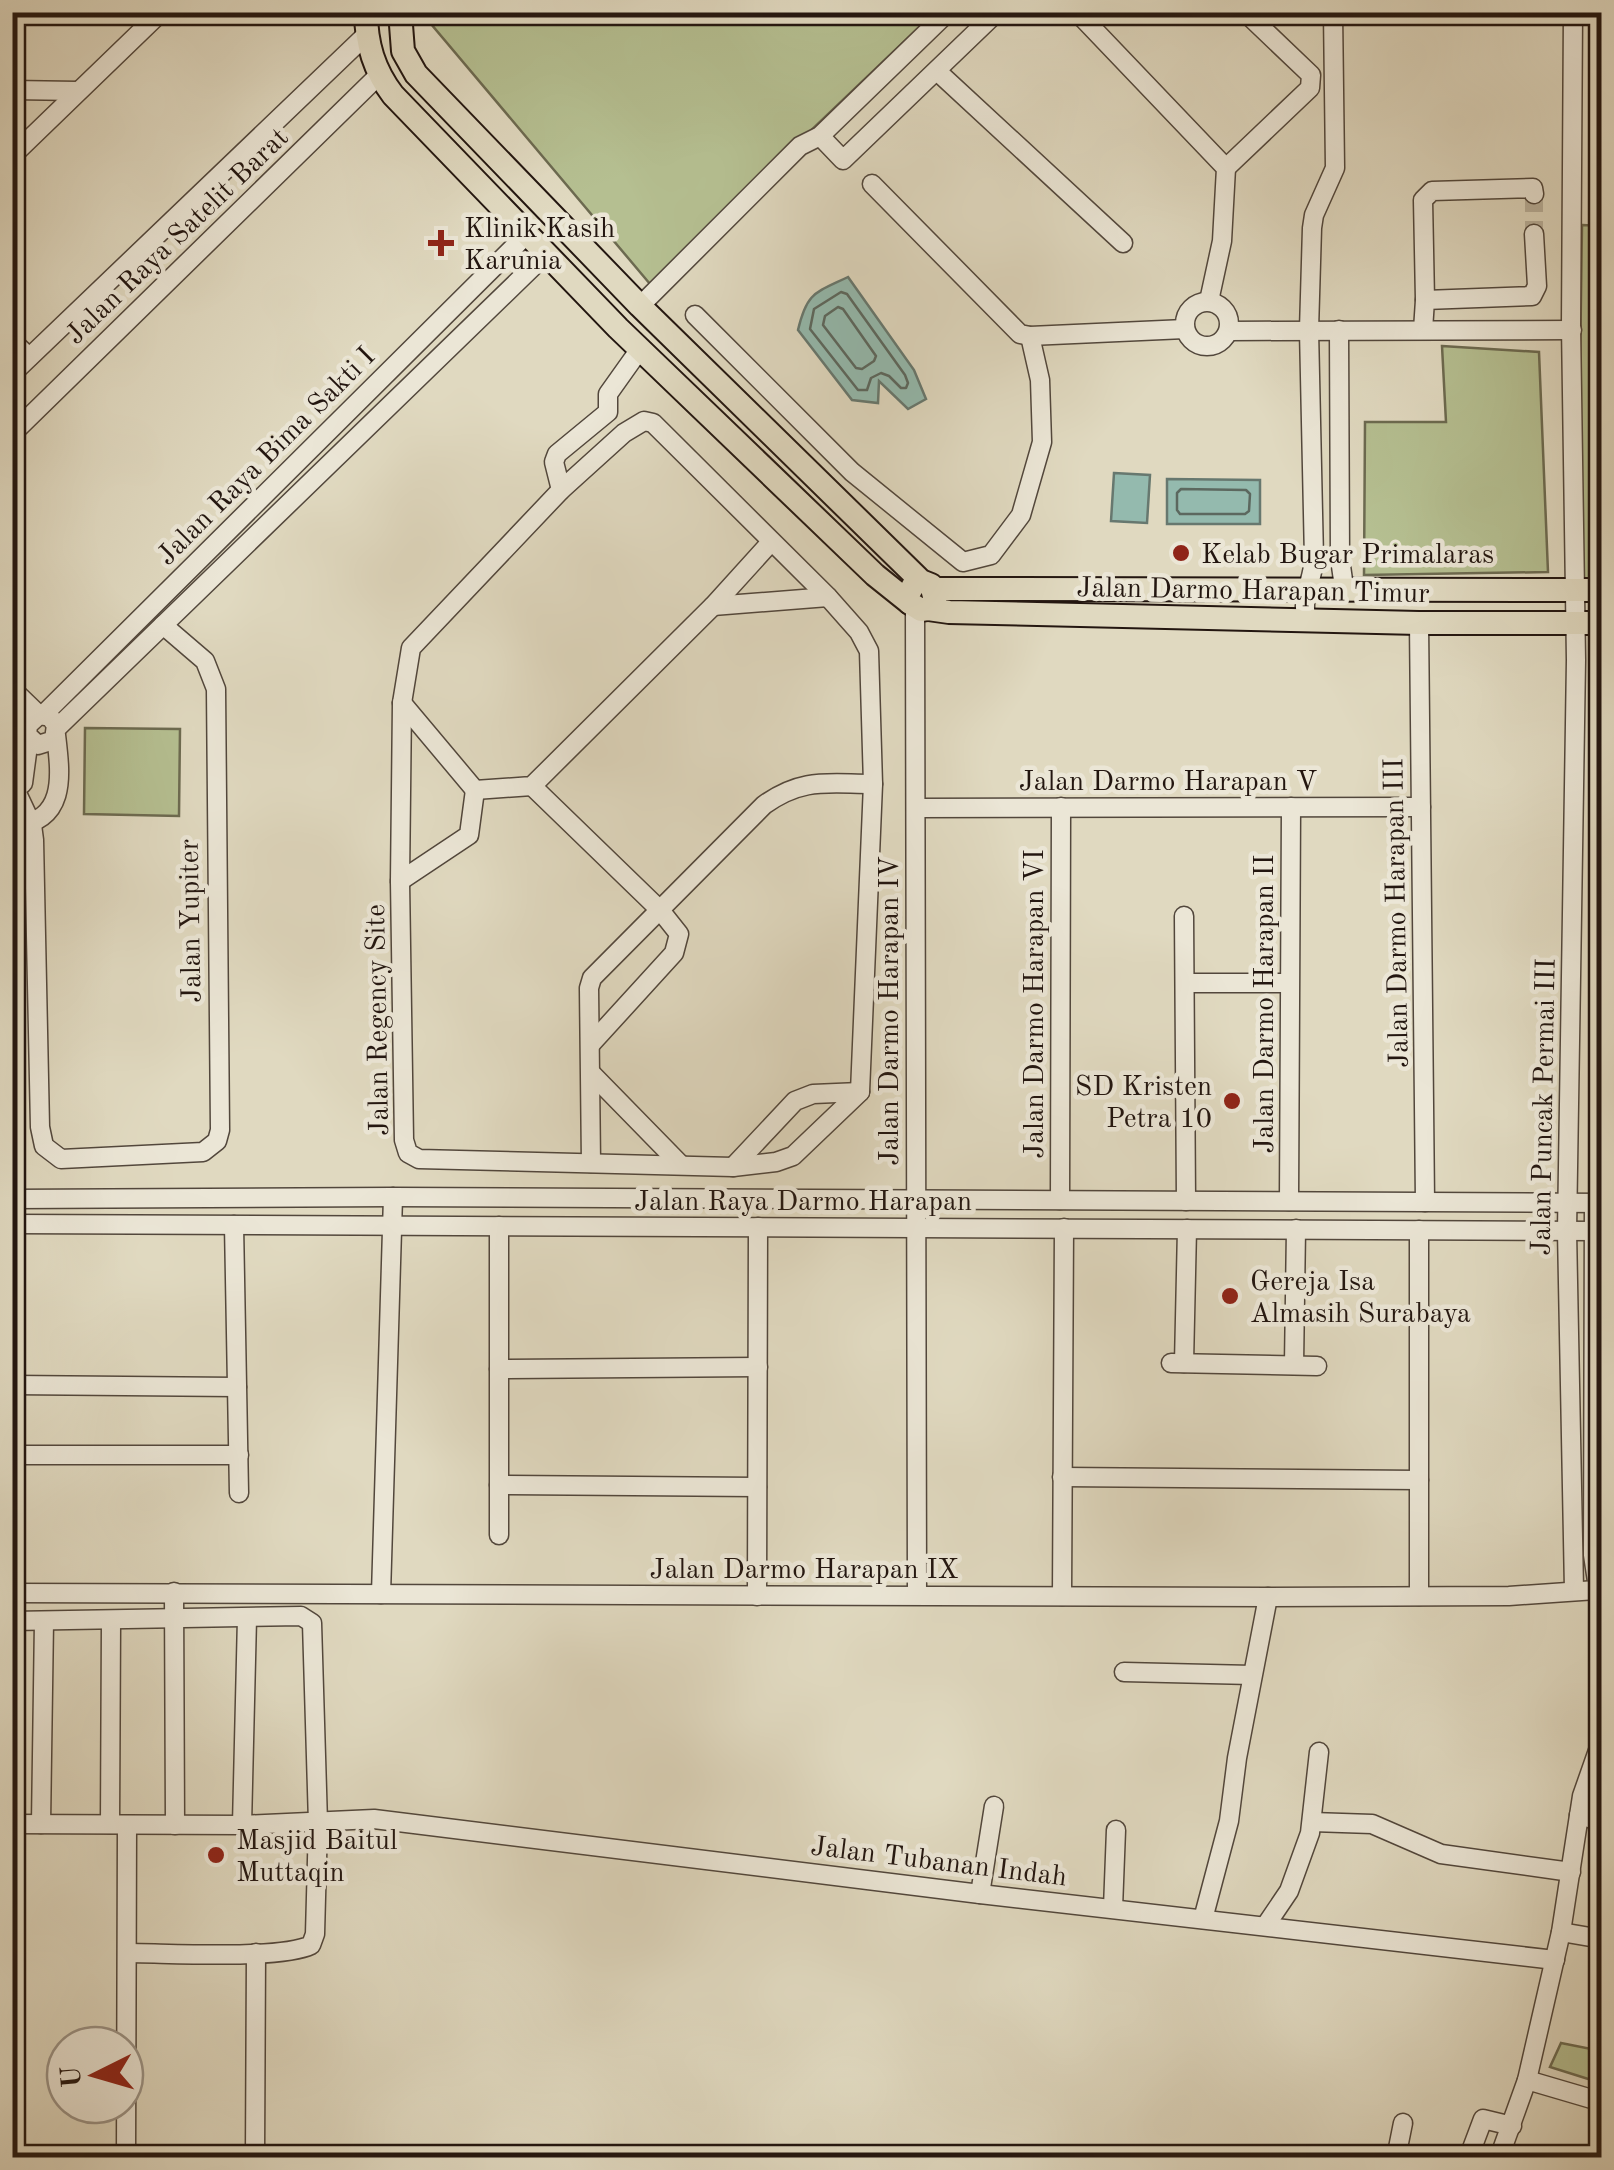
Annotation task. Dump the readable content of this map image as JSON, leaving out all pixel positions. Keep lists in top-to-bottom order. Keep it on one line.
{"streets":{"main road":["Jalan Darmo Harapan Timur"],"street":["Jalan Raya Satelit Barat","Jalan Raya Bima Sakti I","Jalan Darmo Harapan V","Jalan Darmo Harapan III","Jalan Yupiter","Jalan Darmo Harapan VI","Jalan Darmo Harapan II","Jalan Darmo Harapan IV","Jalan Regency Site","Jalan Puncak Permai III","Jalan Raya Darmo Harapan","Jalan Darmo Harapan IX","Jalan Tubanan Indah"]},"crossings":[["Jalan Raya Bima Sakti I","Jalan Yupiter"],["Jalan Darmo Harapan Timur","Jalan Darmo Harapan III"],["Jalan Darmo Harapan Timur","Jalan Darmo Harapan IV"],["Jalan Darmo Harapan Timur","Jalan Puncak Permai III"],["Jalan Darmo Harapan V","Jalan Darmo Harapan III"],["Jalan Darmo Harapan V","Jalan Darmo Harapan VI"],["Jalan Darmo Harapan V","Jalan Darmo Harapan II"],["Jalan Darmo Harapan V","Jalan Darmo Harapan IV"],["Jalan Darmo Harapan III","Jalan Raya Darmo Harapan"],["Jalan Darmo Harapan VI","Jalan Raya Darmo Harapan"],["Jalan Darmo Harapan II","Jalan Raya Darmo Harapan"],["Jalan Darmo Harapan IV","Jalan Raya Darmo Harapan"],["Jalan Darmo Harapan IV","Jalan Darmo Harapan IX"],["Jalan Puncak Permai III","Jalan Raya Darmo Harapan"],["Jalan Puncak Permai III","Jalan Darmo Harapan IX"]],"places":{"health":["Klinik Kasih Karunia"],"other":["Kelab Bugar Primalaras","SD Kristen Petra 10","Gereja Isa Almasih Surabaya","Masjid Baitul Muttaqin"]},"north":"left"}
